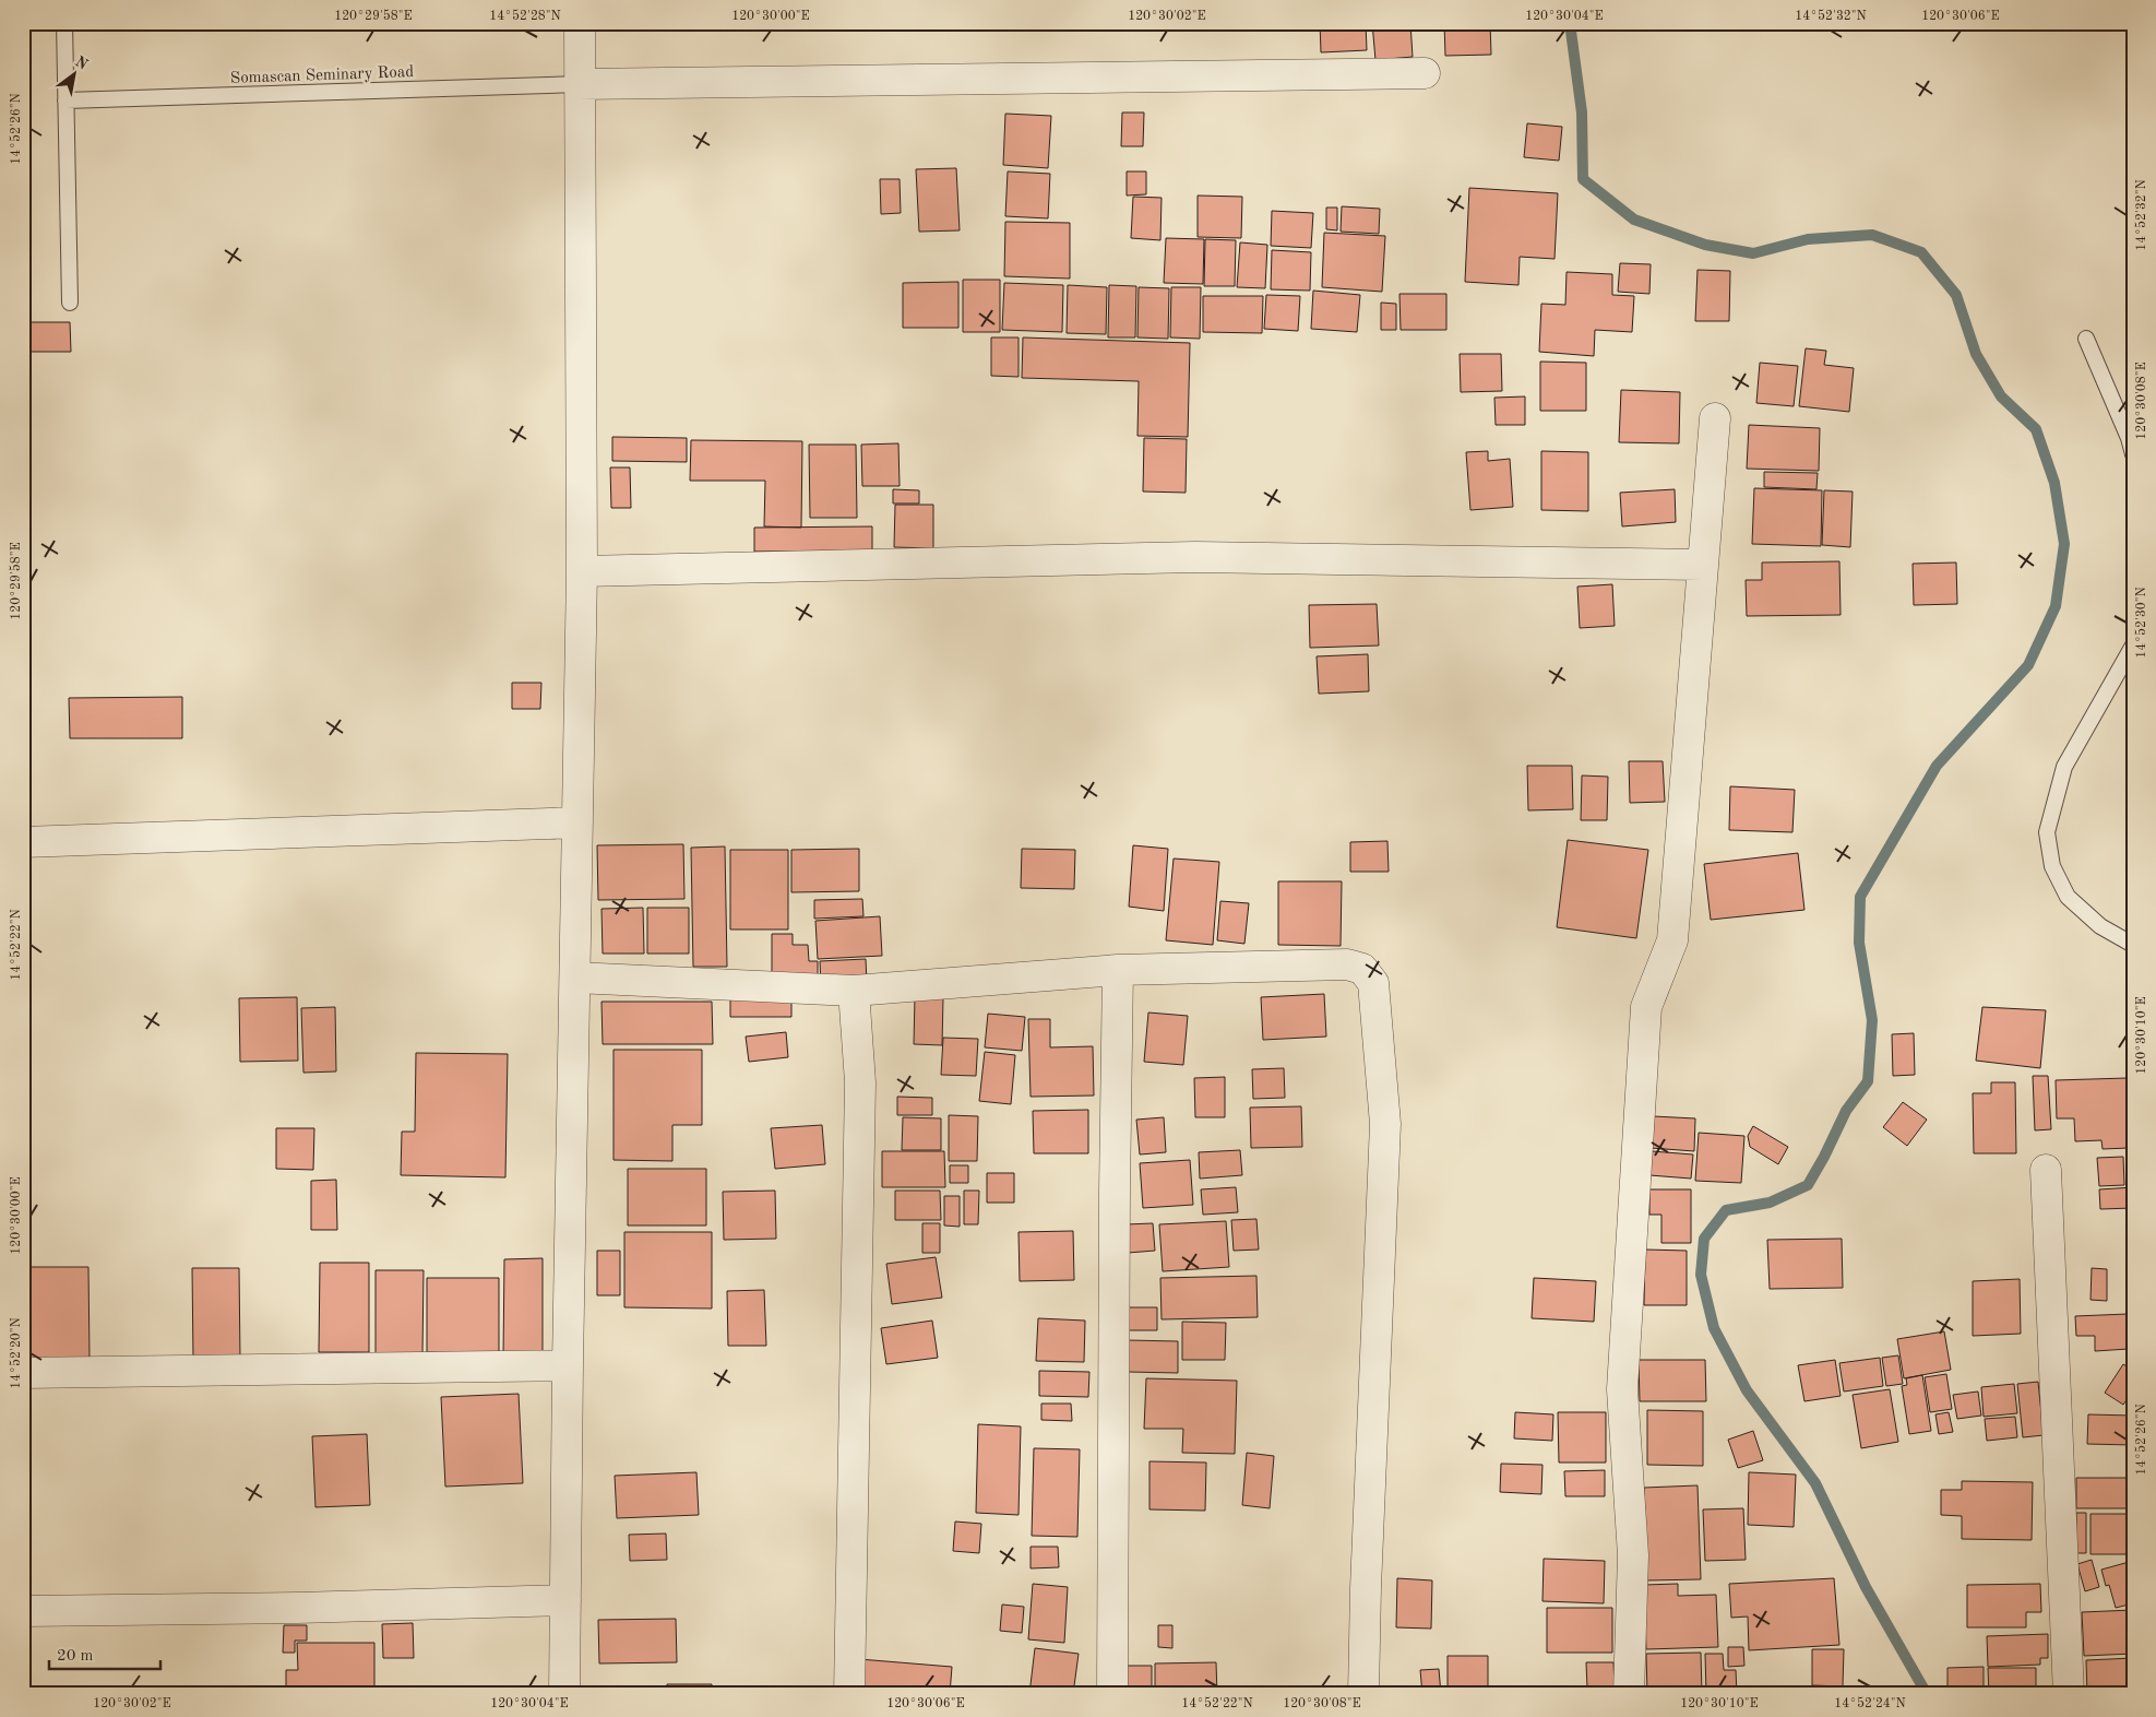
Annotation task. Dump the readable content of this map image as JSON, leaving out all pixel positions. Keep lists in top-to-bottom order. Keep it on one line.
{"streets":{"lane":["Somascan Seminary Road"]},"scale_bar":"20 m","north":"top right","coordinates":["120°29'58\"E","14°52'28\"N","120°30'00\"E","120°30'02\"E","120°30'04\"E","14°52'32\"N","120°30'06\"E","14°52'26\"N","120°30'08\"E","14°52'30\"N","14°52'22\"N","120°30'10\"E","14°52'20\"N","14°52'24\"N"]}
